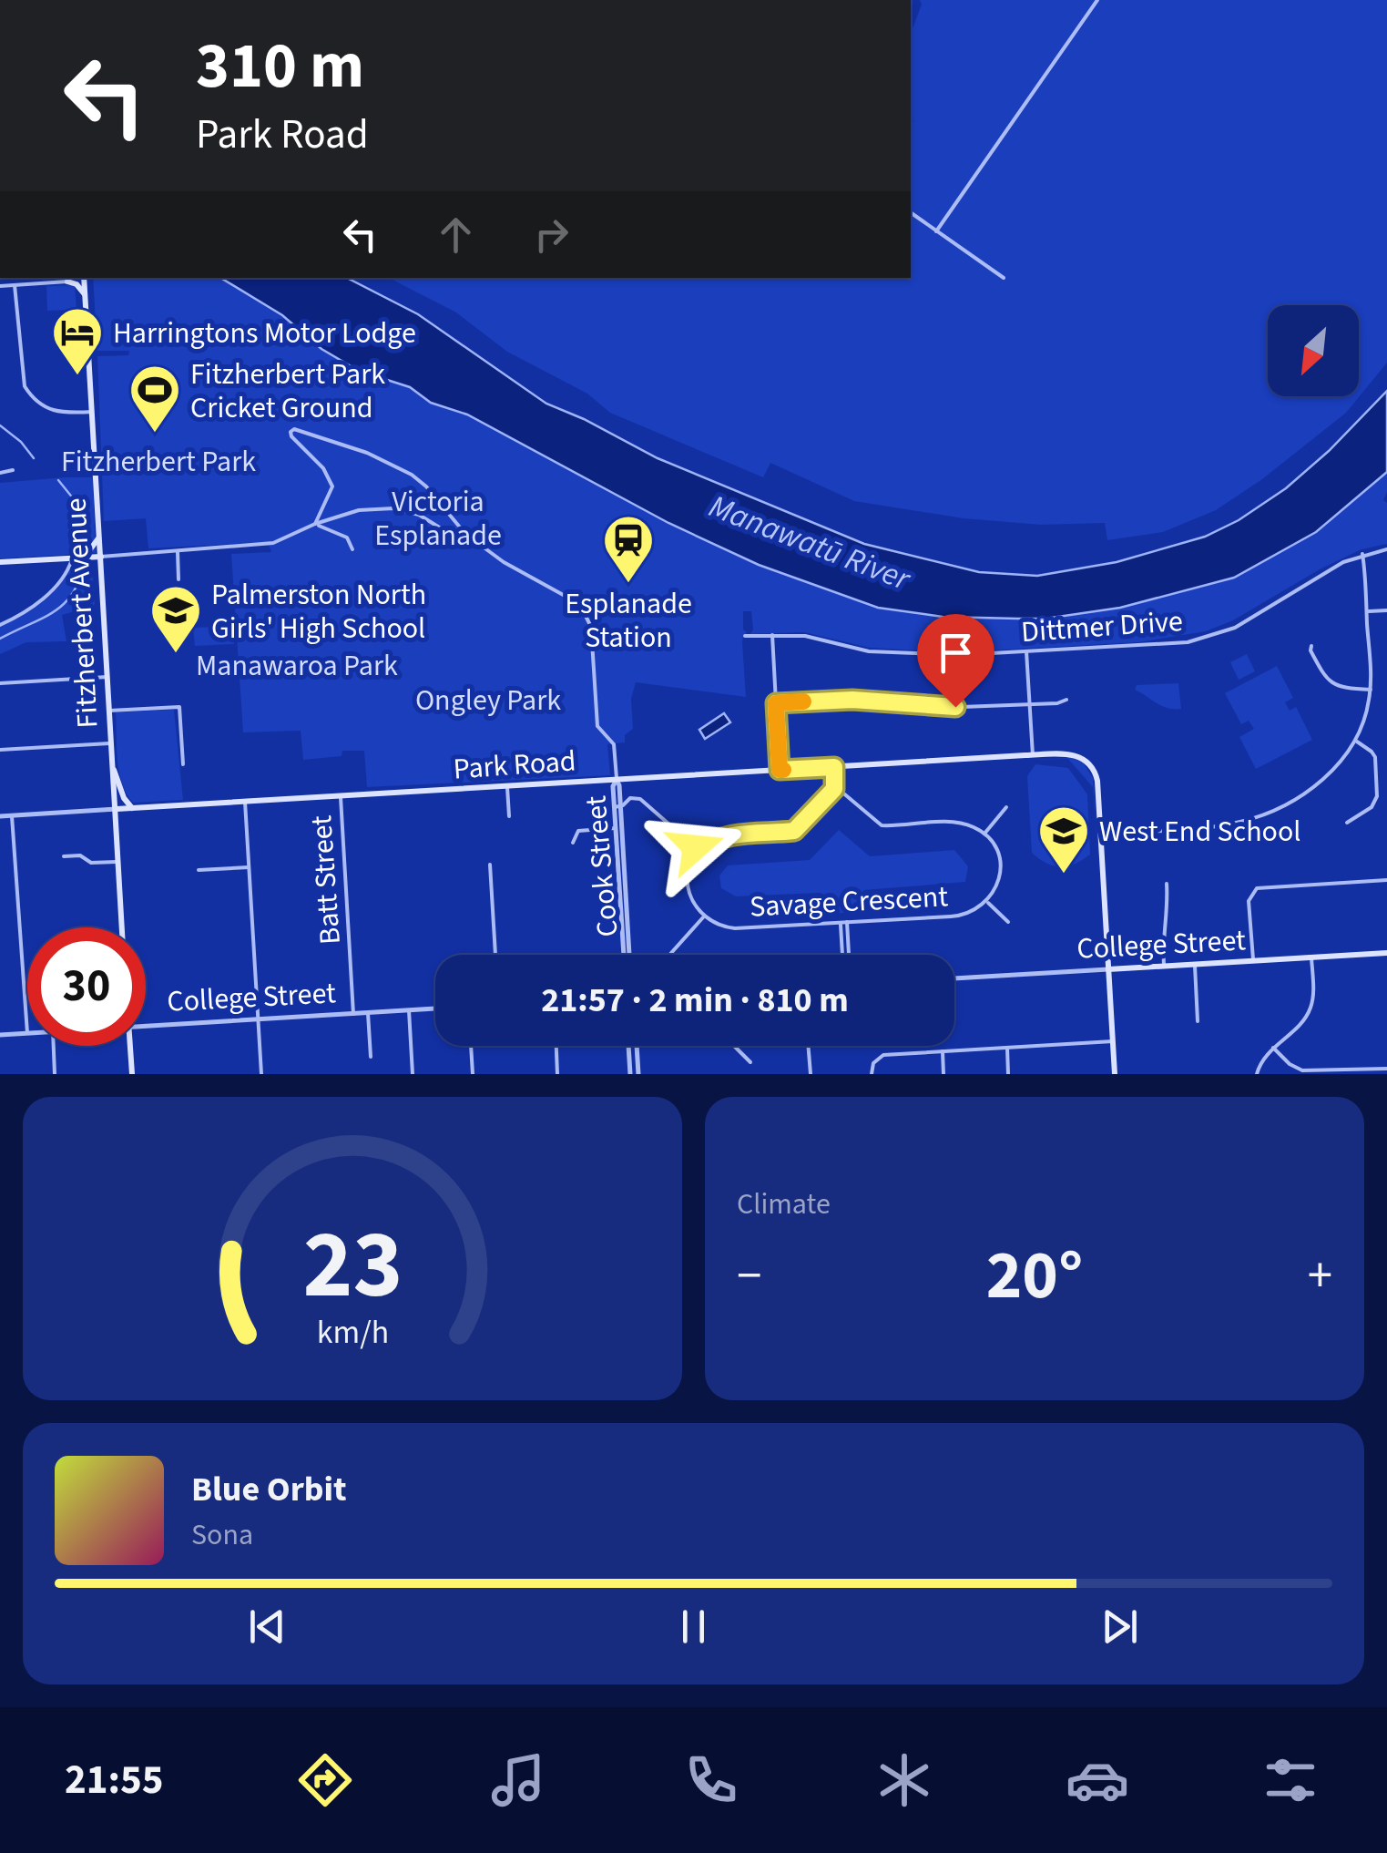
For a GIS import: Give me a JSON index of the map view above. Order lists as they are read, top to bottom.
{
  "streets": {
    "main road": ["Fitzherbert Avenue", "Park Road", "College Street"],
    "street": [
      "Dittmer Drive",
      "Cook Street",
      "Batt Street",
      "Savage Crescent"
    ]
  },
  "crossings": [
    ["Fitzherbert Avenue", "Park Road"],
    ["Park Road", "Cook Street"],
    ["Park Road", "Batt Street"],
    ["Batt Street", "College Street"]
  ],
  "water": ["Manawatū River"],
  "parks": [
    "Fitzherbert Park",
    "Victoria Esplanade",
    "Manawaroa Park",
    "Ongley Park"
  ],
  "places": {
    "hotel": ["Harringtons Motor Lodge"],
    "sports": ["Fitzherbert Park Cricket Ground"],
    "station": ["Esplanade Station"],
    "school or university": ["Palmerston North Girls' High School", "West End School"]
  },
  "north": "bottom left",
  "page": {
    "turn": ["310 m", "Park Road"],
    "limit": "30",
    "trip": "21:57 · 2 min · 810 m",
    "tile": "Climate",
    "heat": ["−", "20°", "+"],
    "song": ["Blue Orbit", "Sona"],
    "tabs": "21:55",
    "gauge": ["23", "km/h"]
  }
}
